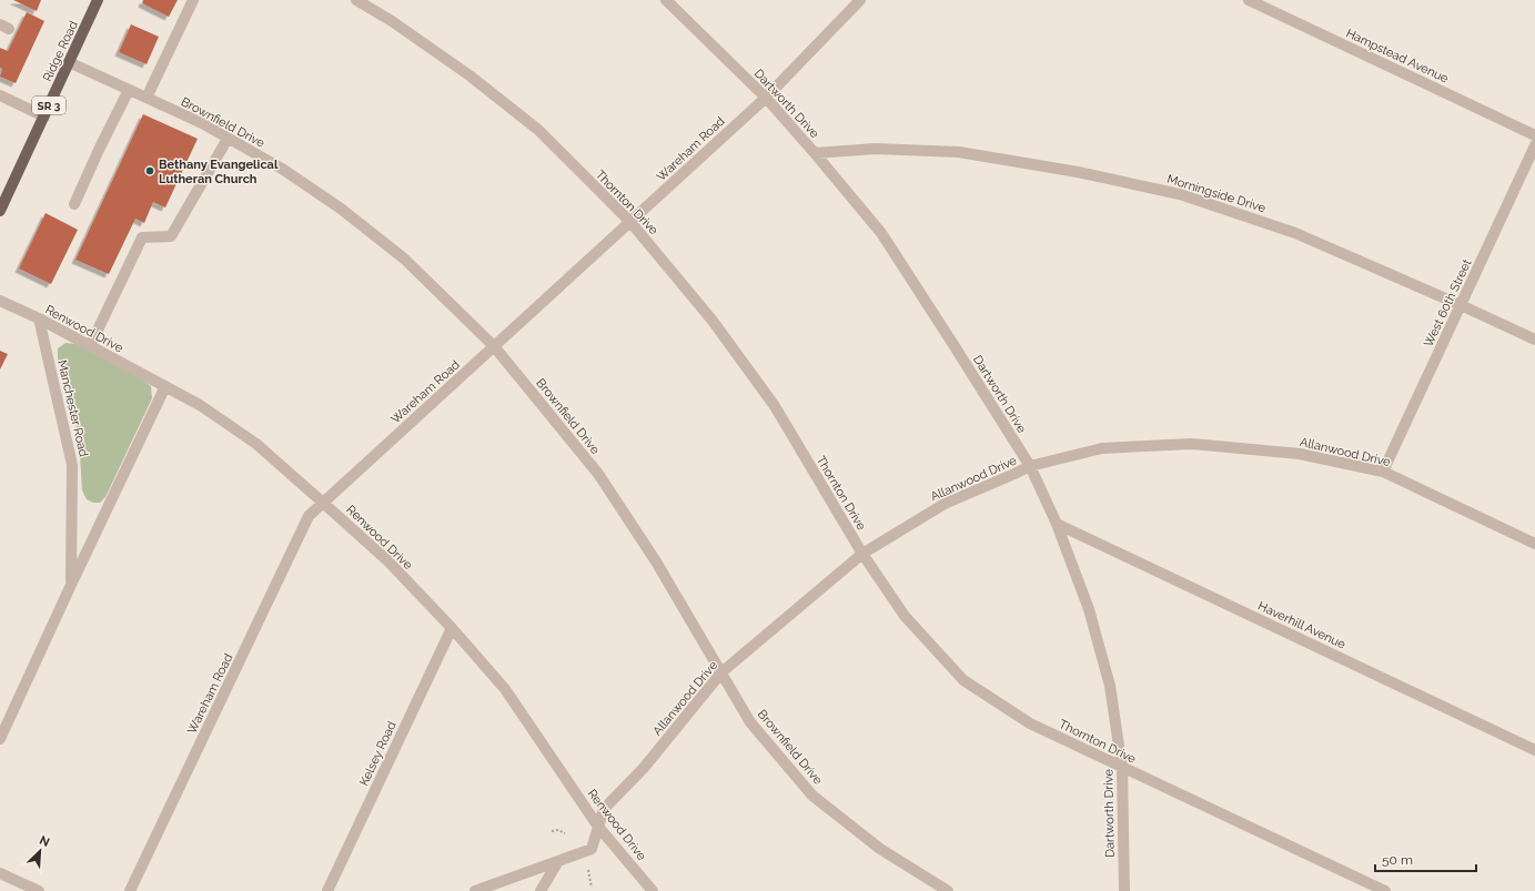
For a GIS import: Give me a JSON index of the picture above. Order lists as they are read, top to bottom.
{
  "streets": {
    "main road": ["Ridge Road", "SR 3"],
    "street": [
      "Hampstead Avenue",
      "Dartworth Drive",
      "Brownfield Drive",
      "Wareham Road",
      "Morningside Drive",
      "Thornton Drive",
      "West 60th Street",
      "Renwood Drive",
      "Manchester Road",
      "Allanwood Drive",
      "Haverhill Avenue",
      "Kelsey Road"
    ]
  },
  "crossings": [
    ["Ridge Road", "Brownfield Drive"],
    ["Dartworth Drive", "Wareham Road"],
    ["Dartworth Drive", "Morningside Drive"],
    ["Dartworth Drive", "Thornton Drive"],
    ["Dartworth Drive", "Allanwood Drive"],
    ["Dartworth Drive", "Haverhill Avenue"],
    ["Brownfield Drive", "Wareham Road"],
    ["Brownfield Drive", "Allanwood Drive"],
    ["Wareham Road", "Thornton Drive"],
    ["Wareham Road", "Renwood Drive"],
    ["Morningside Drive", "West 60th Street"],
    ["Thornton Drive", "Allanwood Drive"],
    ["West 60th Street", "Allanwood Drive"],
    ["Renwood Drive", "Manchester Road"],
    ["Renwood Drive", "Allanwood Drive"],
    ["Renwood Drive", "Kelsey Road"]
  ],
  "places": ["Bethany Evangelical Lutheran Church"],
  "scale_bar": "50 m",
  "north": "top right"
}
